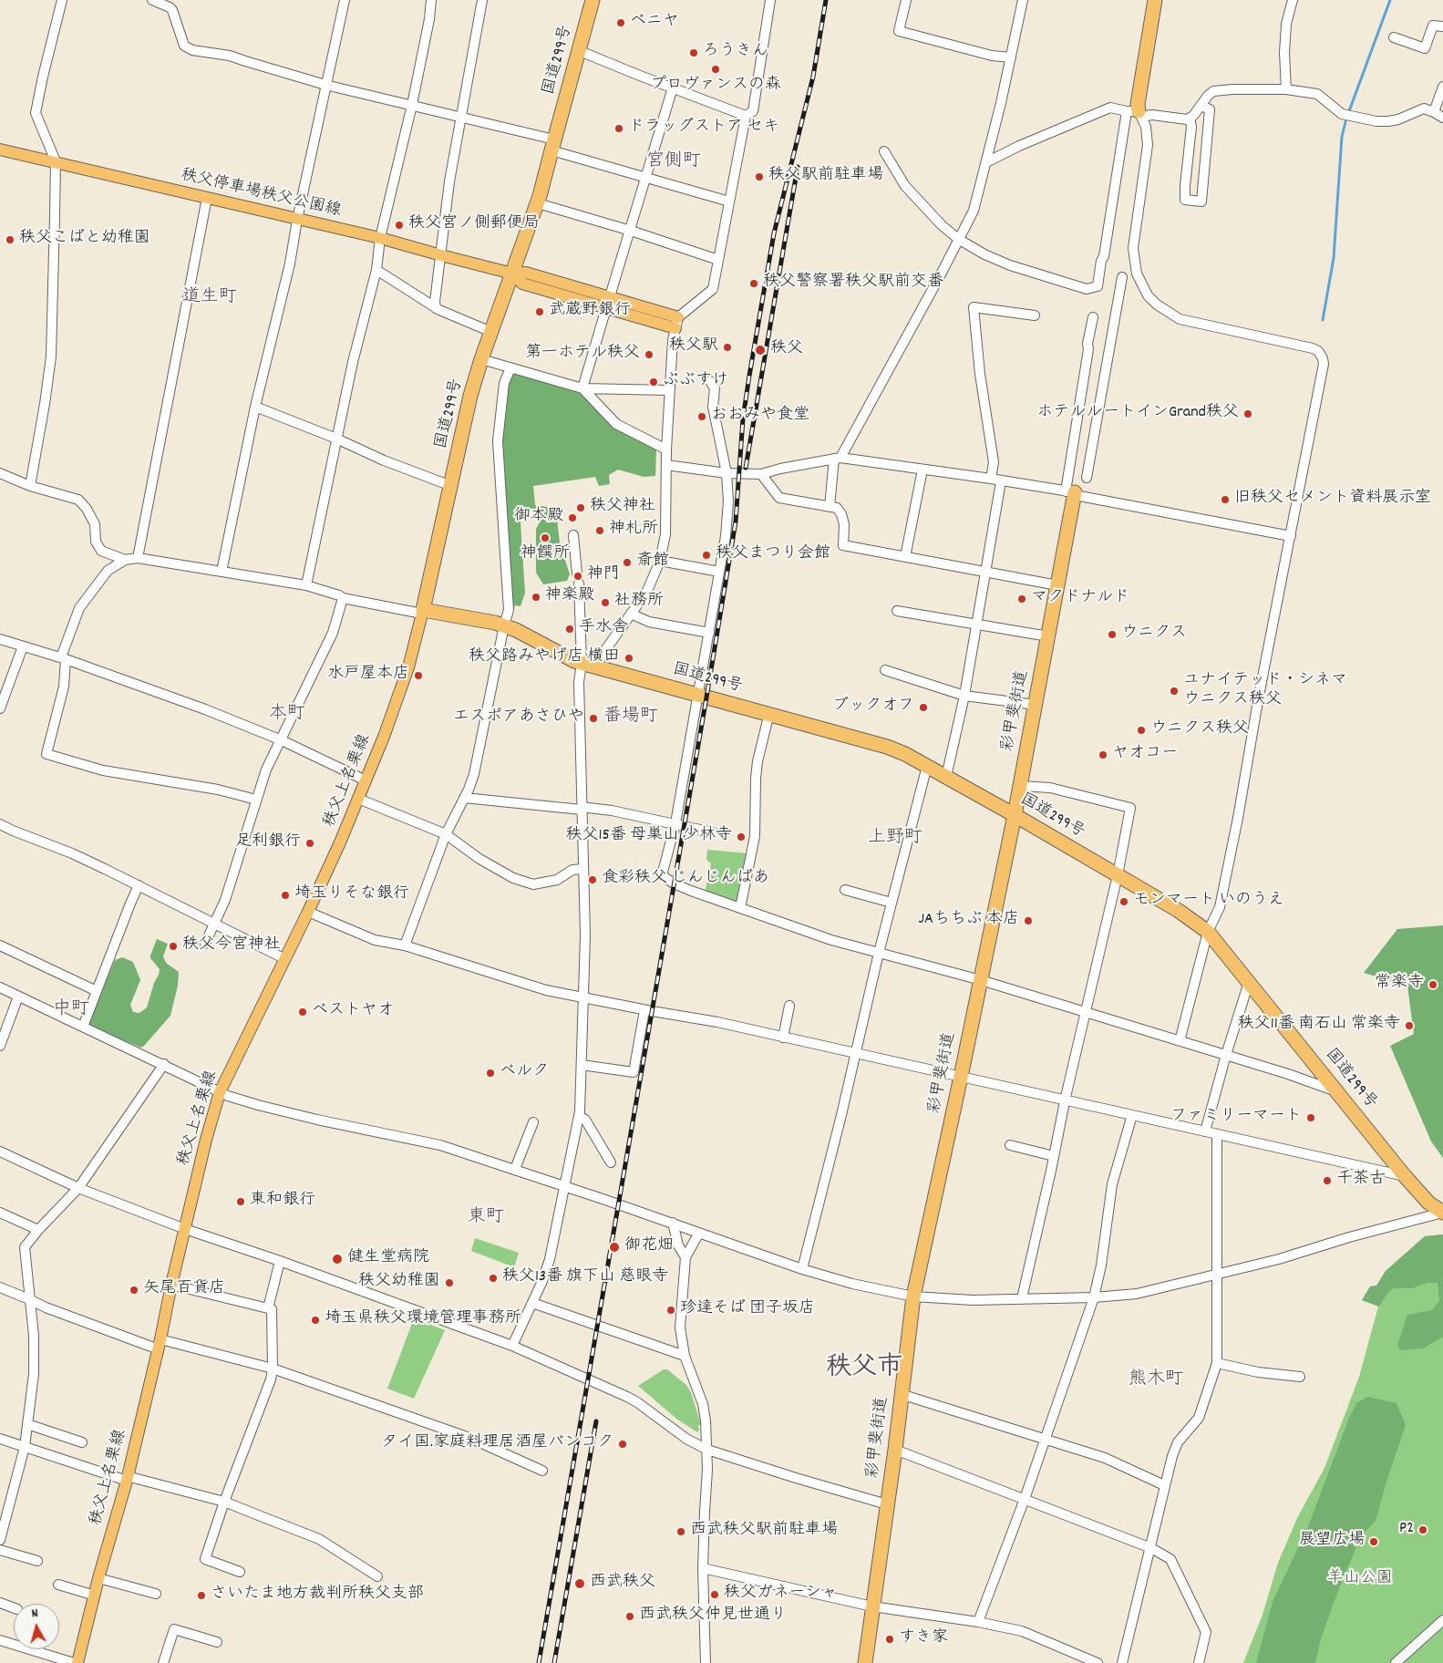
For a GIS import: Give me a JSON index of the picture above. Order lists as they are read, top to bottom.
{
  "streets": {
    "highway": ["国道299号", "彩甲斐街道"],
    "main road": ["秩父停車場秩父公園線", "秩父上名栗線"]
  },
  "crossings": [
    ["国道299号", "秩父停車場秩父公園線"],
    ["国道299号", "彩甲斐街道"],
    ["国道299号", "秩父上名栗線"]
  ],
  "districts": [
    "宮側町",
    "道生町",
    "本町",
    "番場町",
    "上野町",
    "中町",
    "東町",
    "秩父市",
    "熊木町"
  ],
  "parks": ["羊山公園"],
  "places": [
    "ベニヤ",
    "ろうきん",
    "プロヴァンスの森",
    "ドラッグストア セキ",
    "秩父駅前駐車場",
    "秩父宮ノ側郵便局",
    "秩父こばと幼稚園",
    "秩父警察署秩父駅前交番",
    "武蔵野銀行",
    "秩父駅",
    "秩父",
    "第一ホテル秩父",
    "ぶぶすけ",
    "ホテルルートインGrand秩父",
    "おおみや食堂",
    "旧秩父セメント資料展示室",
    "秩父神社",
    "御本殿",
    "神札所",
    "神饌所",
    "秩父まつり会館",
    "斎館",
    "神門",
    "神楽殿",
    "マクドナルド",
    "社務所",
    "手水舎",
    "ウニクス",
    "秩父路みやげ店 横田",
    "水戸屋本店",
    "ユナイテッド・シネマ ウニクス秩父",
    "ブックオフ",
    "エスポアあさひや",
    "ウニクス秩父",
    "ヤオコー",
    "秩父15番 母巣山 少林寺",
    "足利銀行",
    "食彩秩父 じんじんばあ",
    "埼玉りそな銀行",
    "モンマート いのうえ",
    "JAちちぶ 本店",
    "秩父今宮神社",
    "常楽寺",
    "ベストヤオ",
    "秩父11番 南石山 常楽寺",
    "ベルク",
    "ファミリーマート",
    "千茶古",
    "東和銀行",
    "御花畑",
    "健生堂病院",
    "秩父13番 旗下山 慈眼寺",
    "秩父幼稚園",
    "矢尾百貨店",
    "珍達そば 団子坂店",
    "埼玉県秩父環境管理事務所",
    "タイ国.家庭料理居酒屋バンコク",
    "P2",
    "西武秩父駅前駐車場",
    "展望広場",
    "西武秩父",
    "秩父ガネーシャ",
    "さいたま地方裁判所秩父支部",
    "西武秩父仲見世通り",
    "すき家"
  ],
  "north": "top"
}
